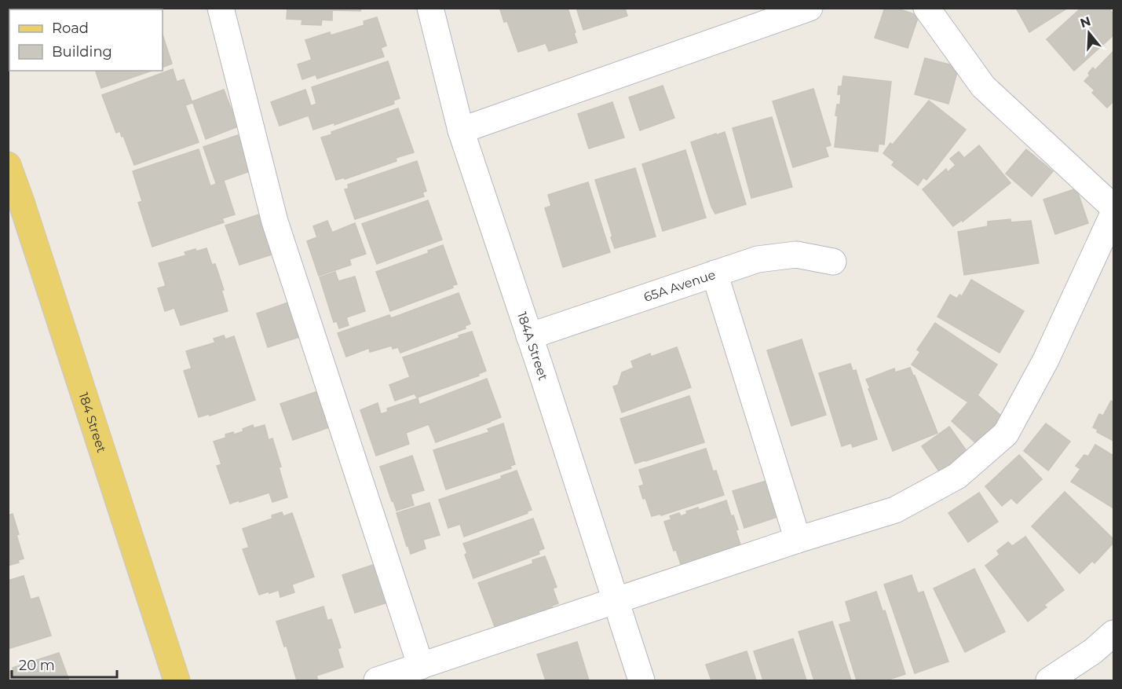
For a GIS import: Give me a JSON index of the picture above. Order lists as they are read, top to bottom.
{
  "streets": {
    "main road": ["184 Street"],
    "street": ["65A Avenue", "184A Street"]
  },
  "crossings": [
    ["65A Avenue", "184A Street"]
  ],
  "legend": ["Road", "Building"],
  "scale_bar": "20 m",
  "north": "top"
}
